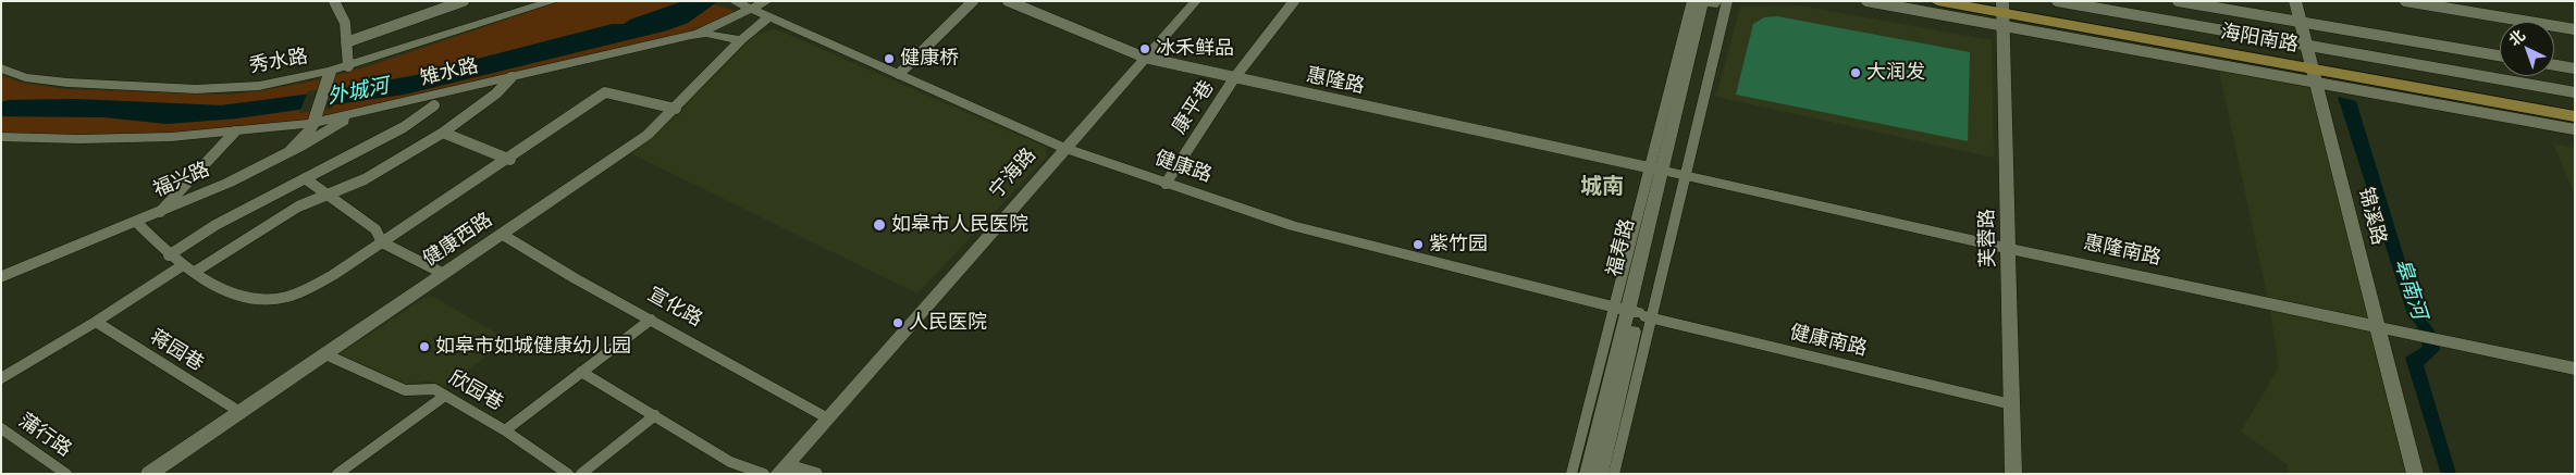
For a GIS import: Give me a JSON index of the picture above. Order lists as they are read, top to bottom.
{
  "streets": {
    "main road": ["海阳南路"],
    "street": [
      "秀水路",
      "雉水路",
      "惠隆路",
      "康平巷",
      "健康路",
      "宁海路",
      "福兴路",
      "锦溪路",
      "芙蓉路",
      "健康西路",
      "福寿路",
      "惠隆南路",
      "宣化路",
      "健康南路",
      "蒋园巷",
      "欣园巷",
      "蒲行路"
    ]
  },
  "crossings": [
    ["海阳南路", "锦溪路"],
    ["海阳南路", "芙蓉路"],
    ["秀水路", "福兴路"],
    ["雉水路", "福兴路"],
    ["雉水路", "健康西路"],
    ["惠隆路", "康平巷"],
    ["惠隆路", "宁海路"],
    ["惠隆路", "福寿路"],
    ["惠隆路", "惠隆南路"],
    ["康平巷", "健康路"],
    ["健康路", "宁海路"],
    ["健康路", "健康西路"],
    ["健康路", "福寿路"],
    ["健康路", "健康南路"],
    ["宁海路", "宣化路"],
    ["锦溪路", "惠隆南路"],
    ["芙蓉路", "惠隆南路"],
    ["芙蓉路", "健康南路"],
    ["健康西路", "宣化路"],
    ["健康西路", "蒋园巷"],
    ["健康西路", "欣园巷"],
    ["福寿路", "惠隆南路"],
    ["福寿路", "健康南路"]
  ],
  "districts": ["城南"],
  "water": ["外城河", "皋南河"],
  "places": [
    "冰禾鲜品",
    "健康桥",
    "大润发",
    "如皋市人民医院",
    "紫竹园",
    "人民医院",
    "如皋市如城健康幼儿园"
  ],
  "north": "top left"
}
